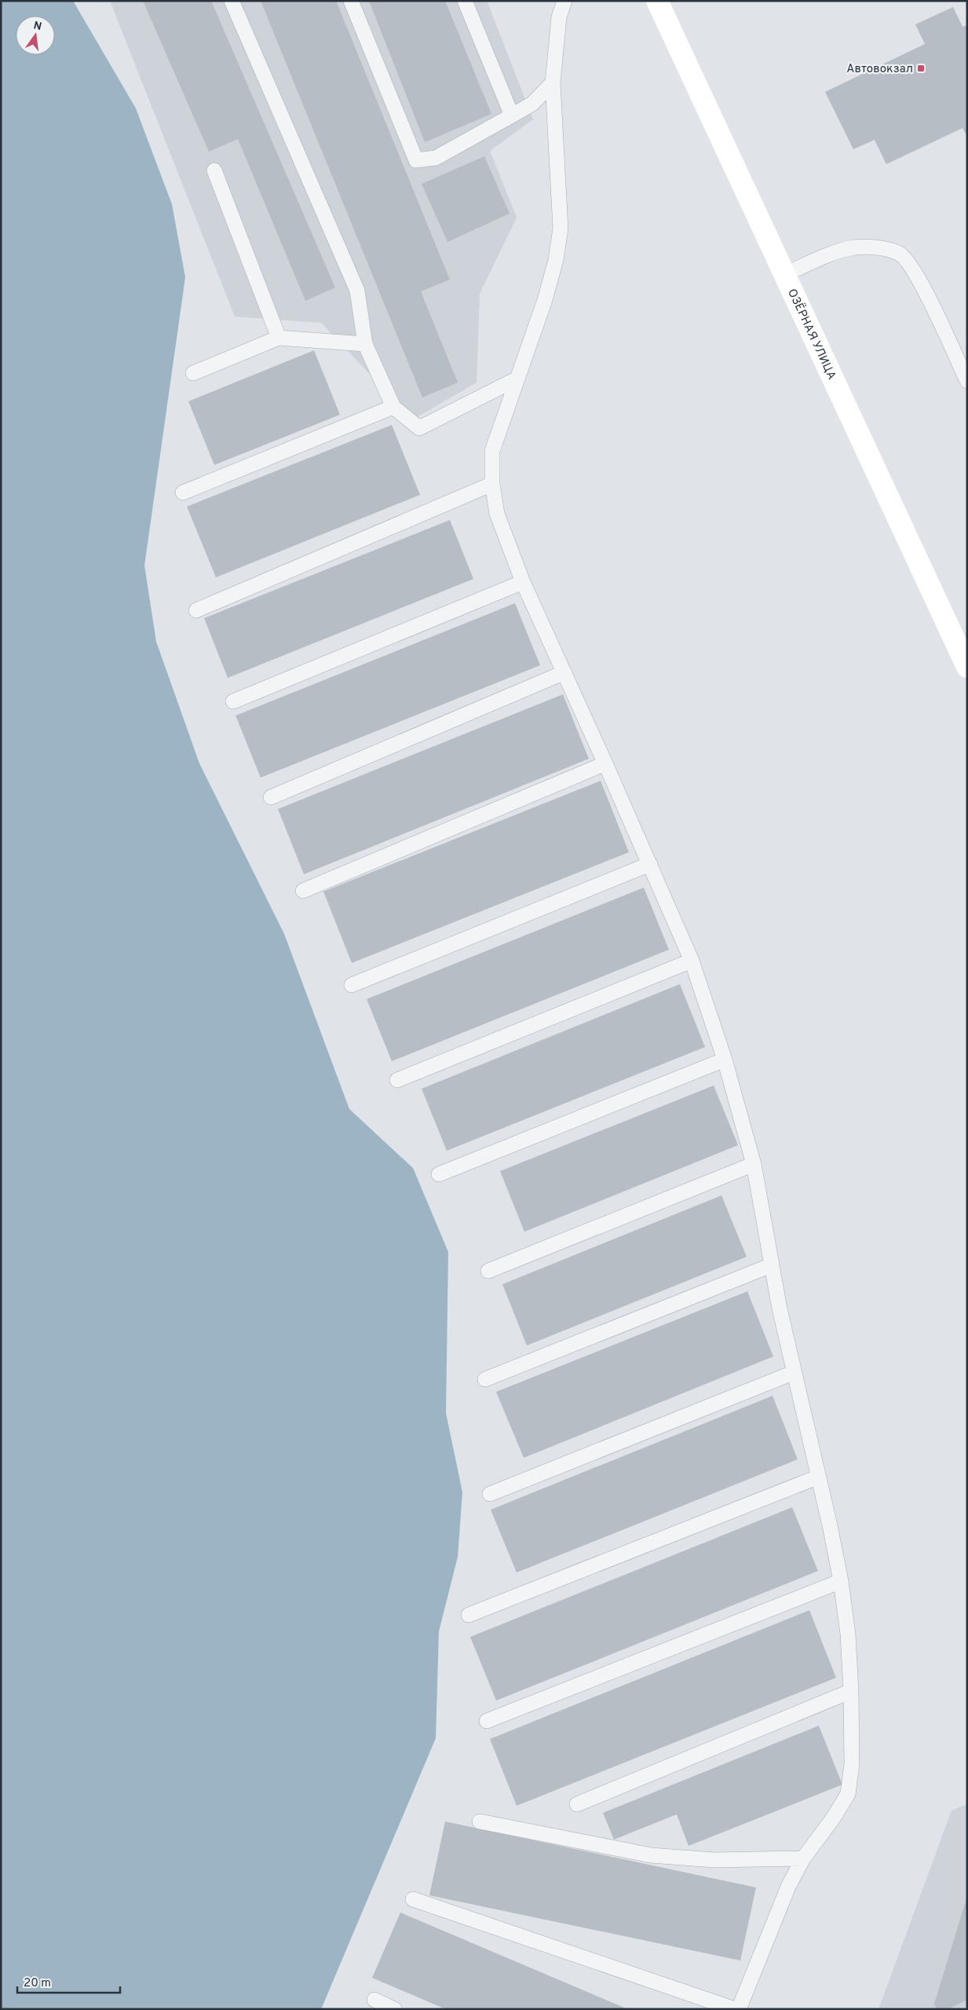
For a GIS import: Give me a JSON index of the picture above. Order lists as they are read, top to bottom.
{
  "streets": {
    "street": ["ОЗЁРНАЯ УЛИЦА"]
  },
  "places": {
    "transit": ["Автовокзал"]
  },
  "scale_bar": "20 m",
  "north": "top"
}
